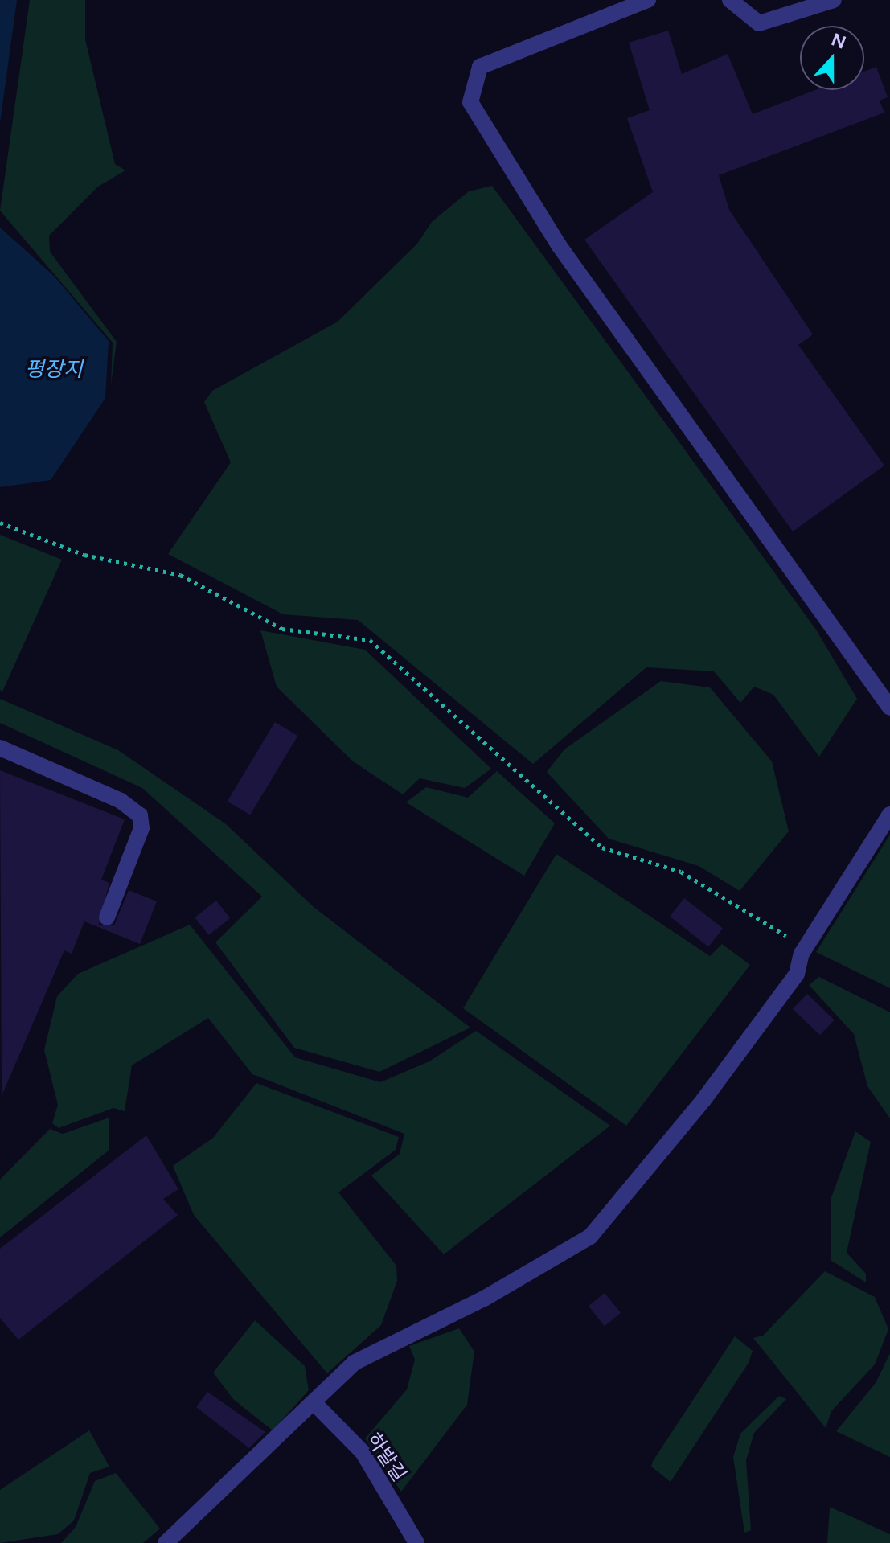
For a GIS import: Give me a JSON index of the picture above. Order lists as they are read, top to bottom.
{
  "streets": {
    "street": ["하발길"]
  },
  "water": ["평장지"],
  "north": "top"
}
